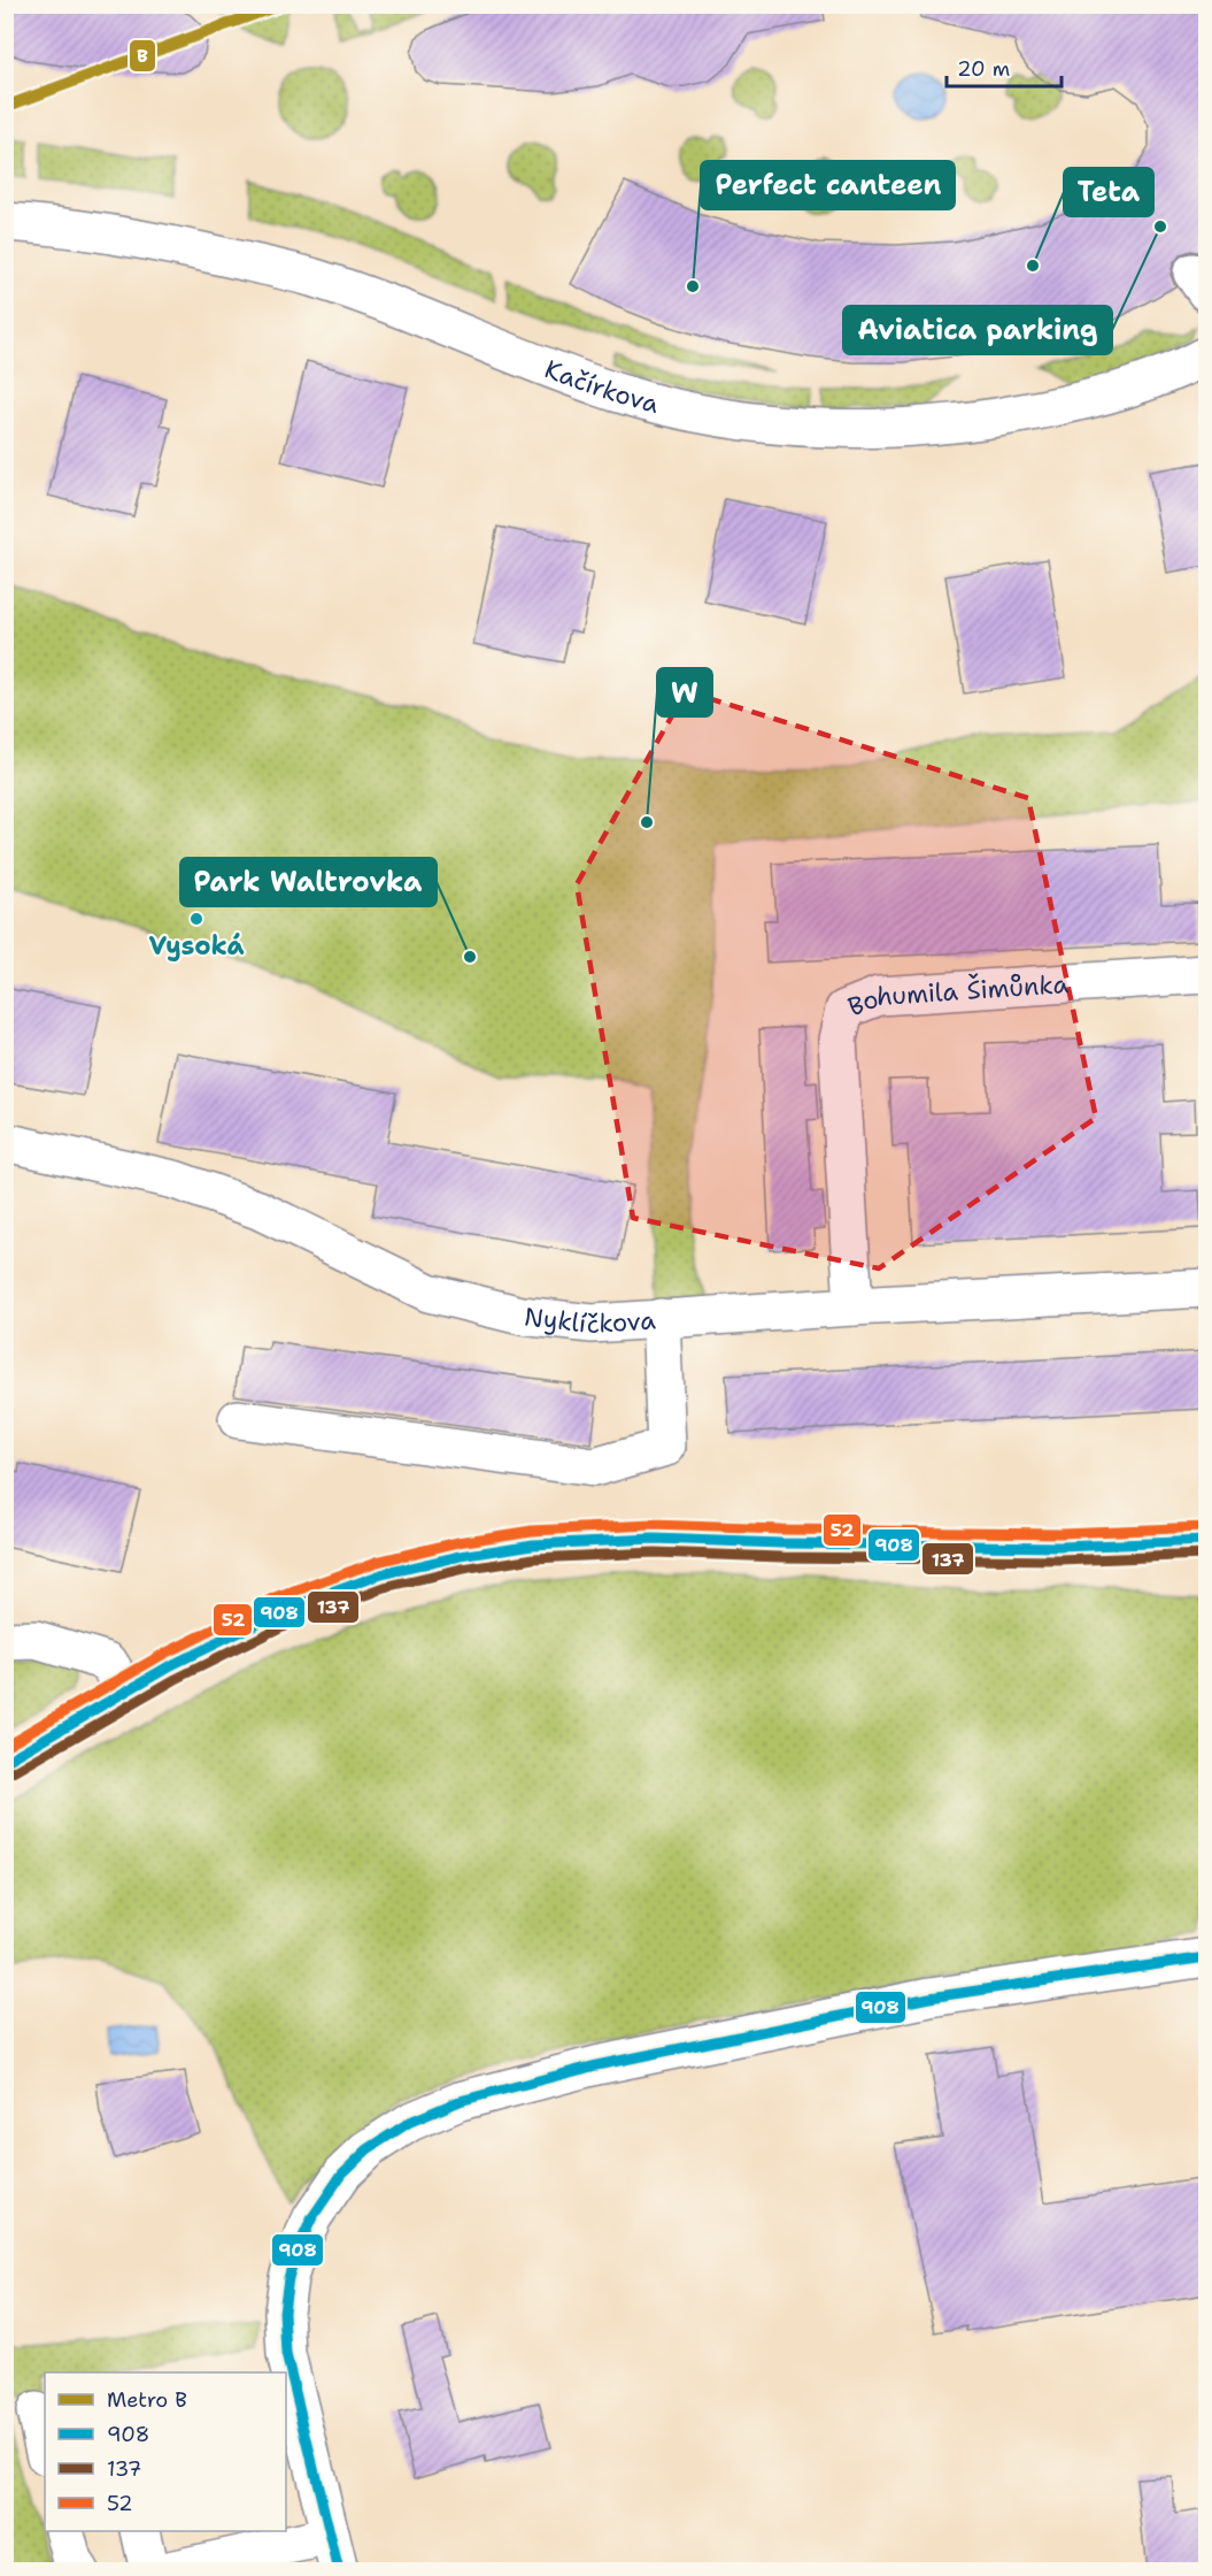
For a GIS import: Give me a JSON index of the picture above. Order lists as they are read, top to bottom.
{
  "streets": {
    "street": ["Kačírkova", "Bohumila Šimůnka", "Nyklíčkova"]
  },
  "crossings": [
    ["Bohumila Šimůnka", "Nyklíčkova"]
  ],
  "places": [
    "Aviatica parking",
    "Teta",
    "Perfect canteen",
    "W",
    "Vysoká",
    "Park Waltrovka"
  ],
  "lines": [
    "metro line B",
    "transit line 52",
    "transit line 908",
    "transit line 137"
  ],
  "legend": [
    "Metro B",
    "908",
    "137",
    "52"
  ],
  "scale_bar": "20 m"
}
